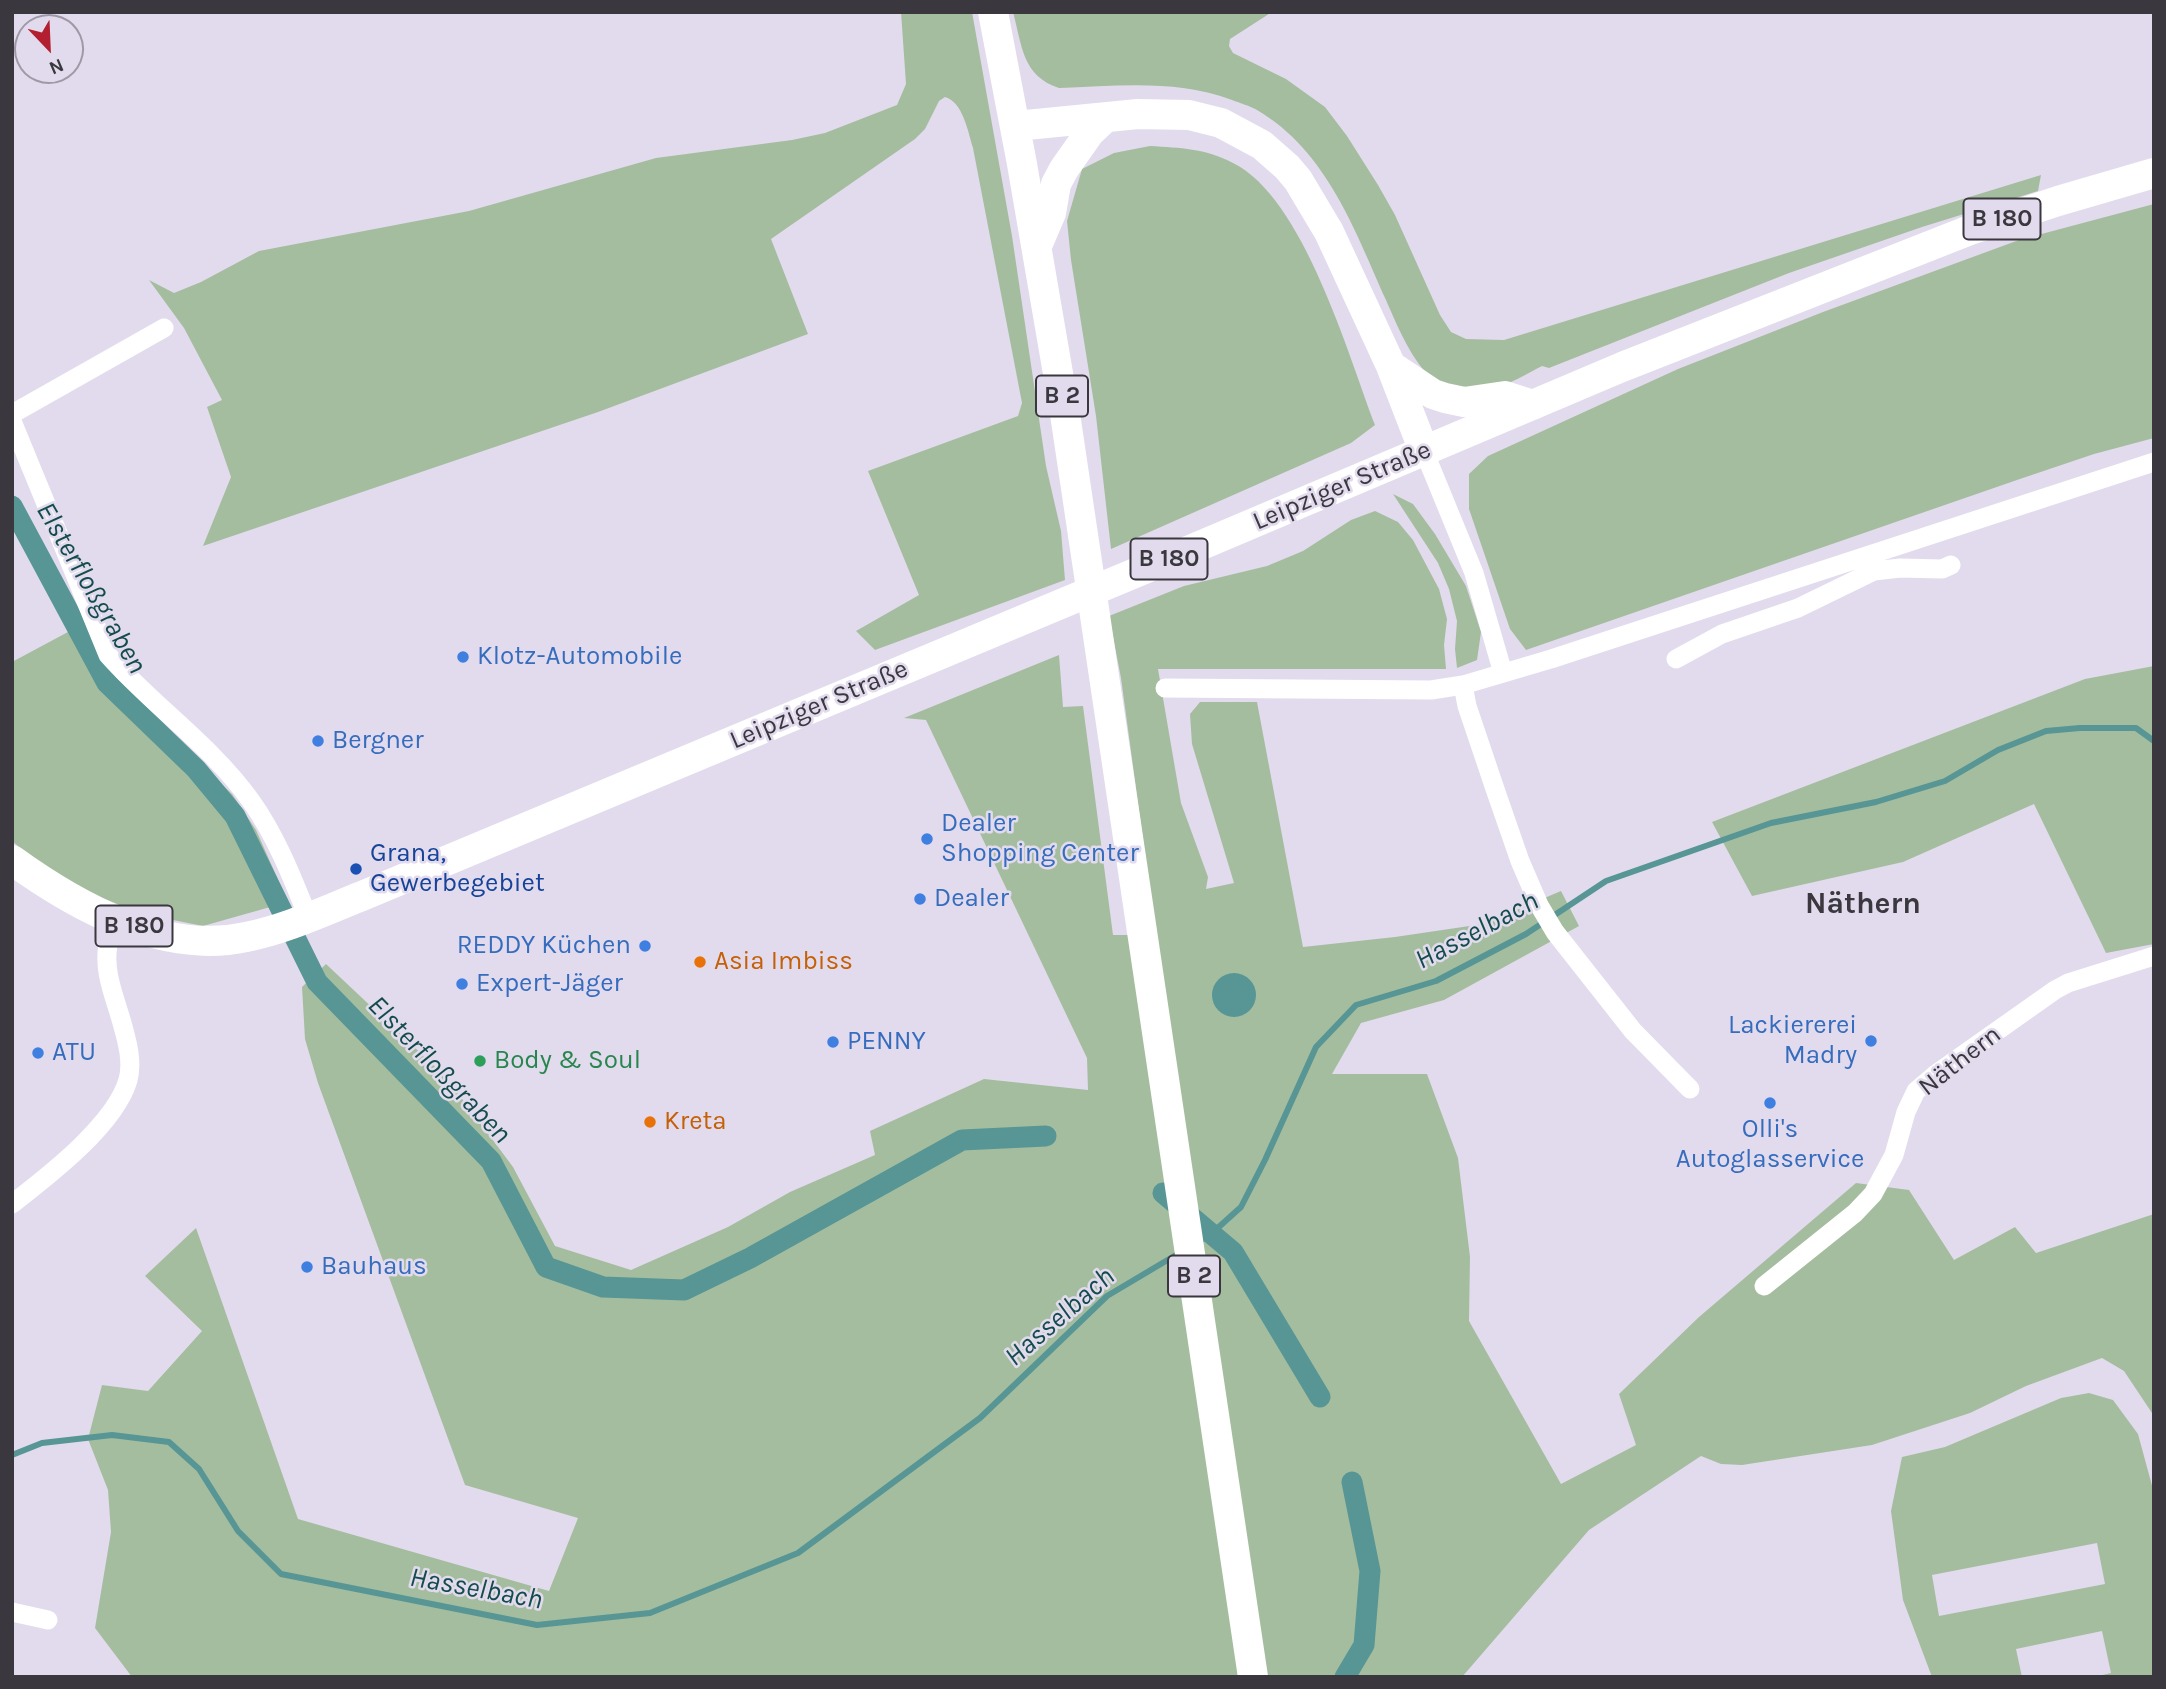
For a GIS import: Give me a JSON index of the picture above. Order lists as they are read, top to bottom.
{
  "streets": {
    "main road": ["B 180", "B 2", "Leipziger Straße"],
    "street": ["Näthern"]
  },
  "districts": ["Näthern"],
  "water": ["Elsterfloßgraben", "Hasselbach"],
  "places": [
    "Klotz-Automobile",
    "Bergner",
    "Dealer Shopping Center",
    "Grana, Gewerbegebiet",
    "Dealer",
    "REDDY Küchen",
    "Asia Imbiss",
    "Expert-Jäger",
    "Lackiererei Madry",
    "PENNY",
    "ATU",
    "Body & Soul",
    "Olli's Autoglasservice",
    "Kreta",
    "Bauhaus"
  ],
  "north": "bottom right"
}
